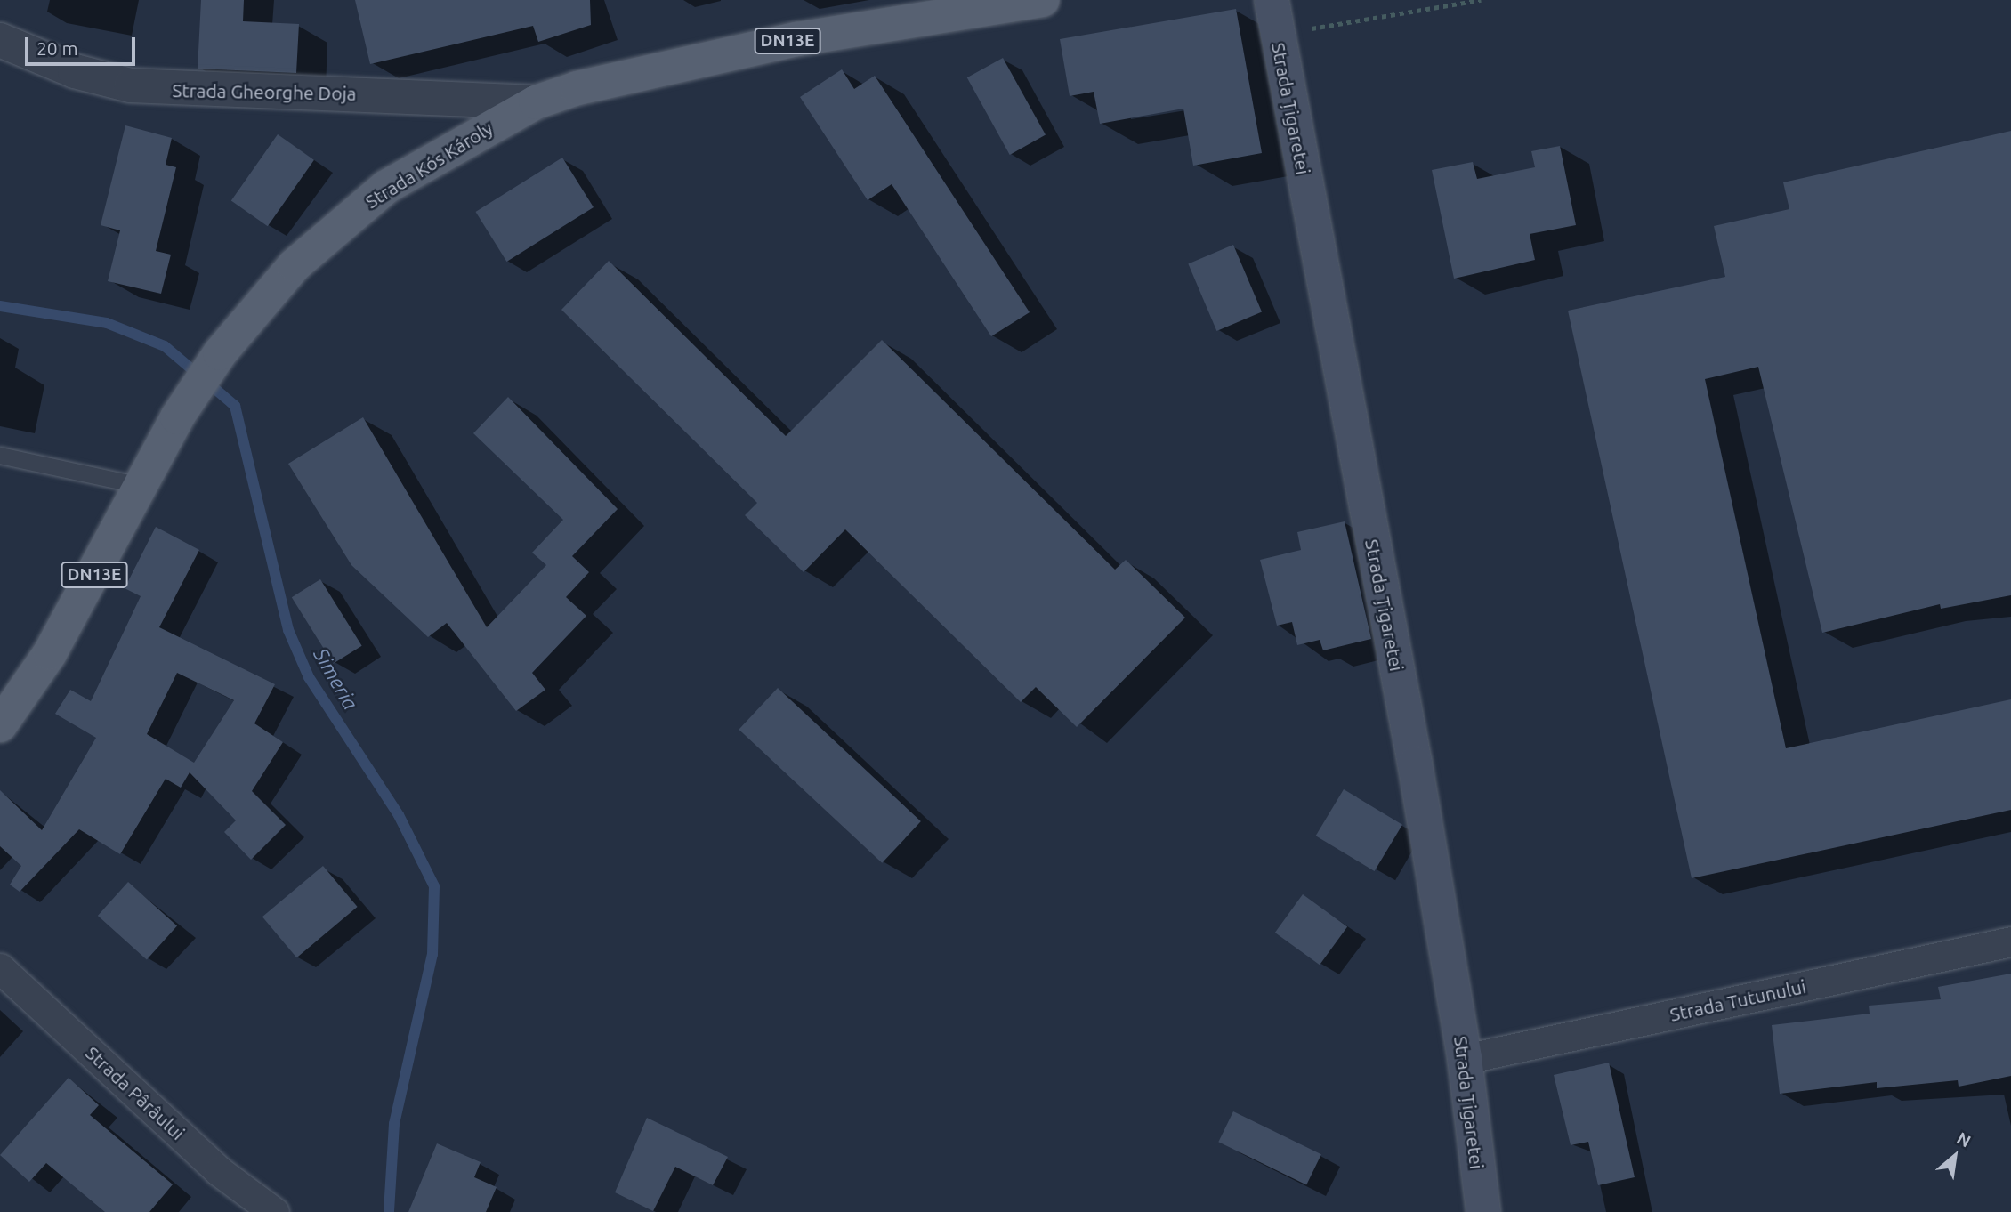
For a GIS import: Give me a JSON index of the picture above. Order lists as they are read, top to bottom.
{
  "streets": {
    "main road": ["DN13E", "Strada Țigaretei", "Strada Kós Károly"],
    "street": ["Strada Gheorghe Doja", "Strada Tutunului", "Strada Pârâului"]
  },
  "crossings": [
    ["Strada Gheorghe Doja", "Strada Kós Károly"],
    ["Strada Țigaretei", "Strada Tutunului"]
  ],
  "water": ["Simeria"],
  "scale_bar": "20 m",
  "north": "top right"
}
